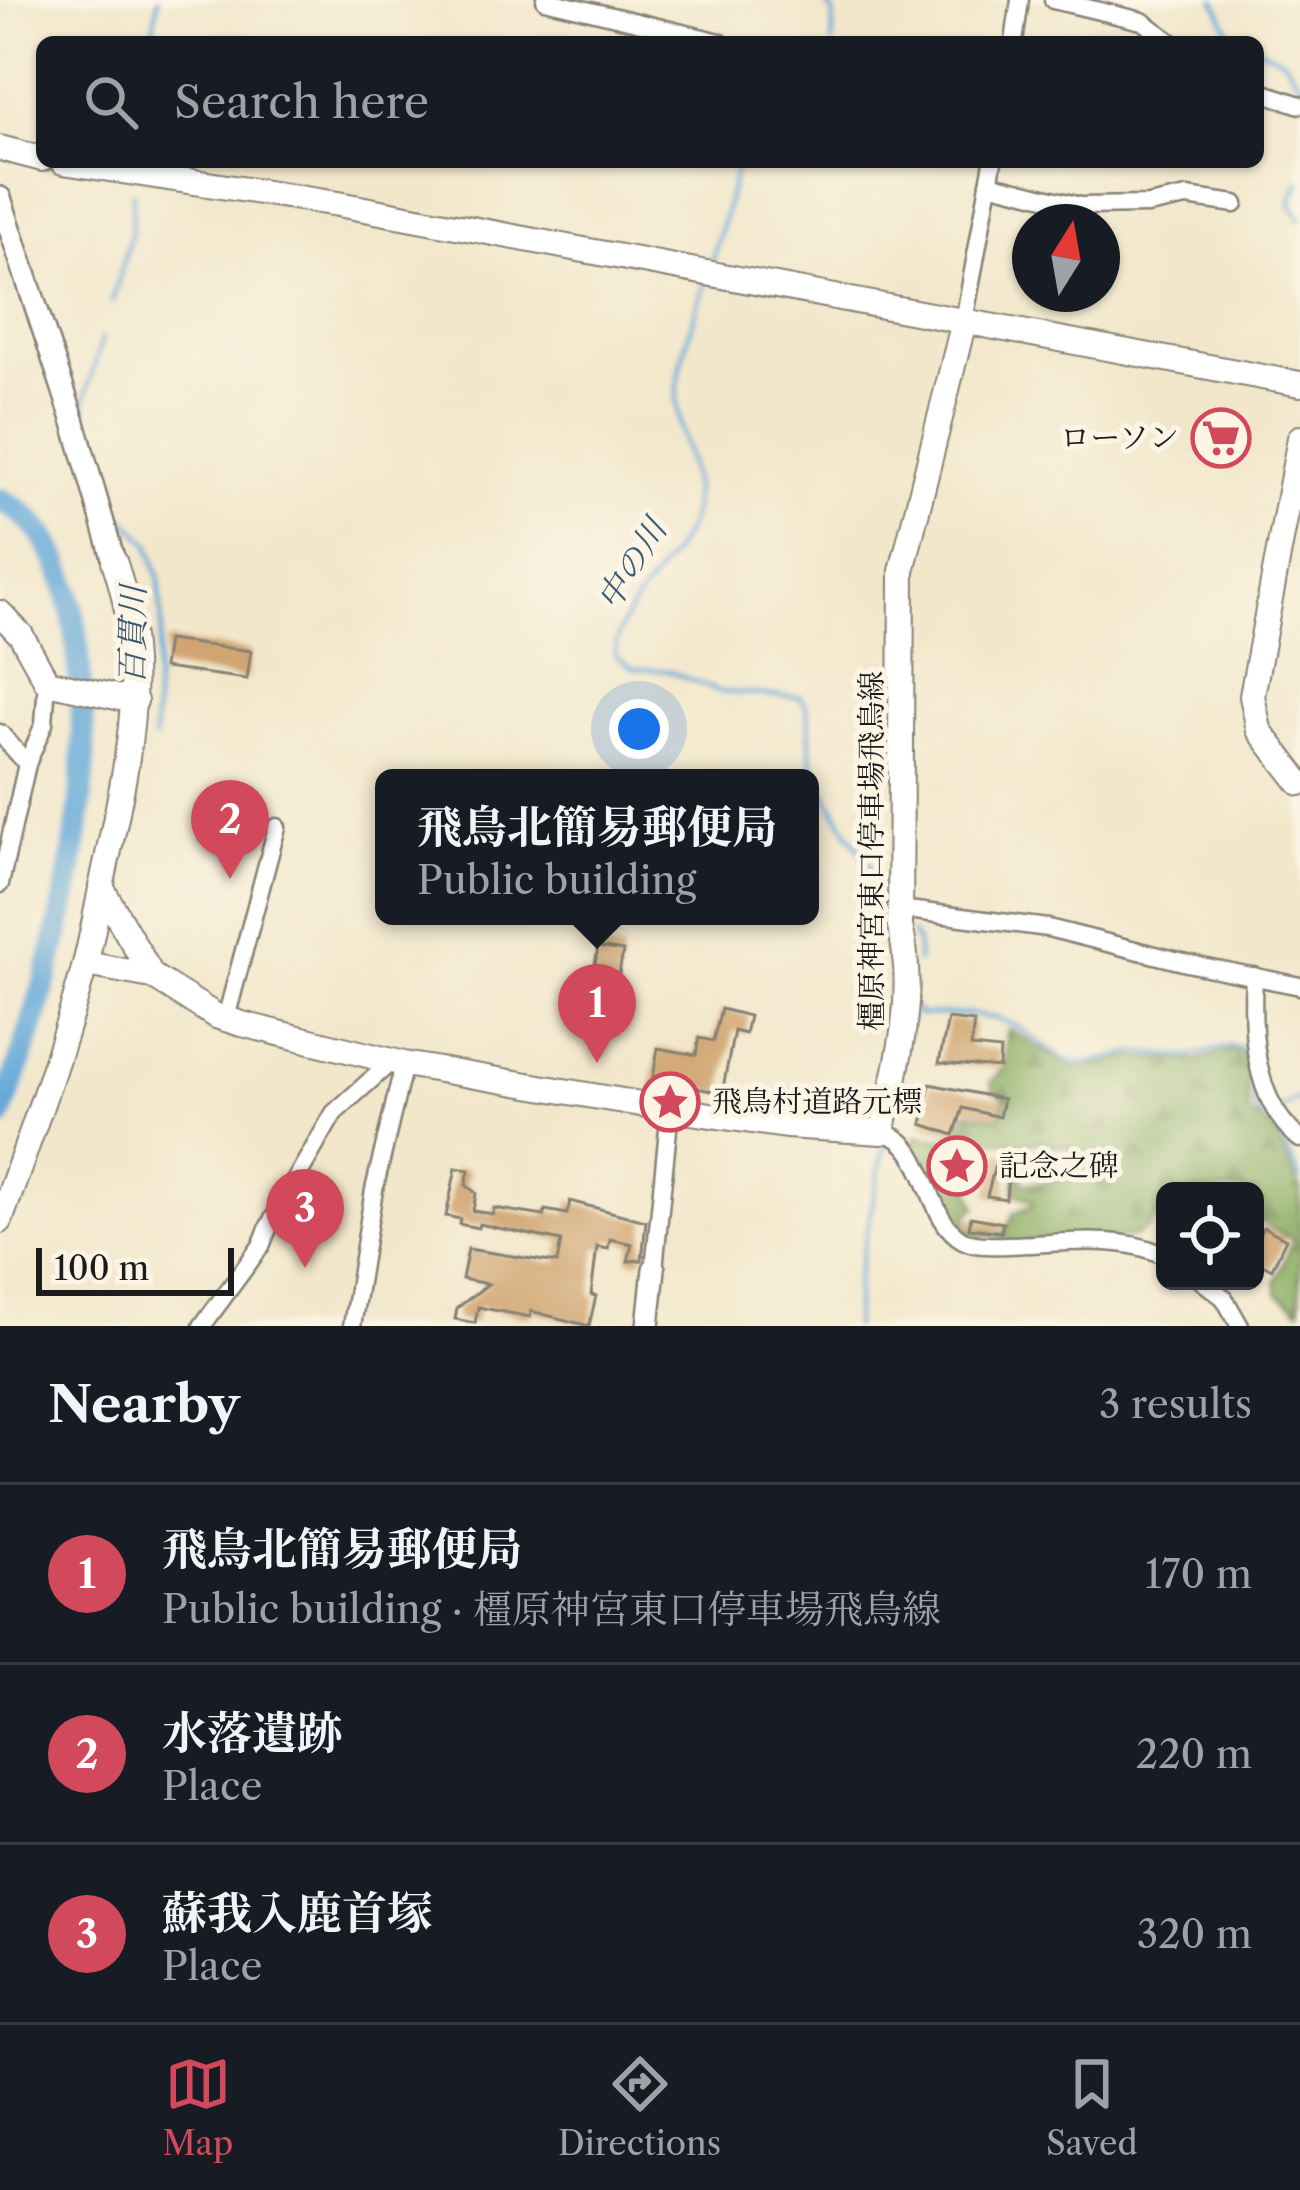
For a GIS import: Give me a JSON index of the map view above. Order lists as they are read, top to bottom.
{
  "streets": {
    "main road": ["橿原神宮東口停車場飛鳥線"]
  },
  "water": ["中の川", "百貫川"],
  "places": {
    "supermarket": ["ローソン"],
    "place": ["飛鳥村道路元標", "記念之碑"]
  },
  "scale_bar": "100 m",
  "north": "top",
  "page": {
    "search": "Search here",
    "popup": ["飛鳥北簡易郵便局", "Public building"],
    "pins": ["2", "1", "3"],
    "scale": "100 m",
    "heading": ["Nearby", "3 results"],
    "list": [
      {
        "mark": "1",
        "name": "飛鳥北簡易郵便局",
        "note": "Public building · 橿原神宮東口停車場飛鳥線",
        "value": "170 m"
      },
      {
        "mark": "2",
        "name": "水落遺跡",
        "note": "Place",
        "value": "220 m"
      },
      {
        "mark": "3",
        "name": "蘇我入鹿首塚",
        "note": "Place",
        "value": "320 m"
      }
    ],
    "nav": ["Map", "Directions", "Saved"]
  }
}
